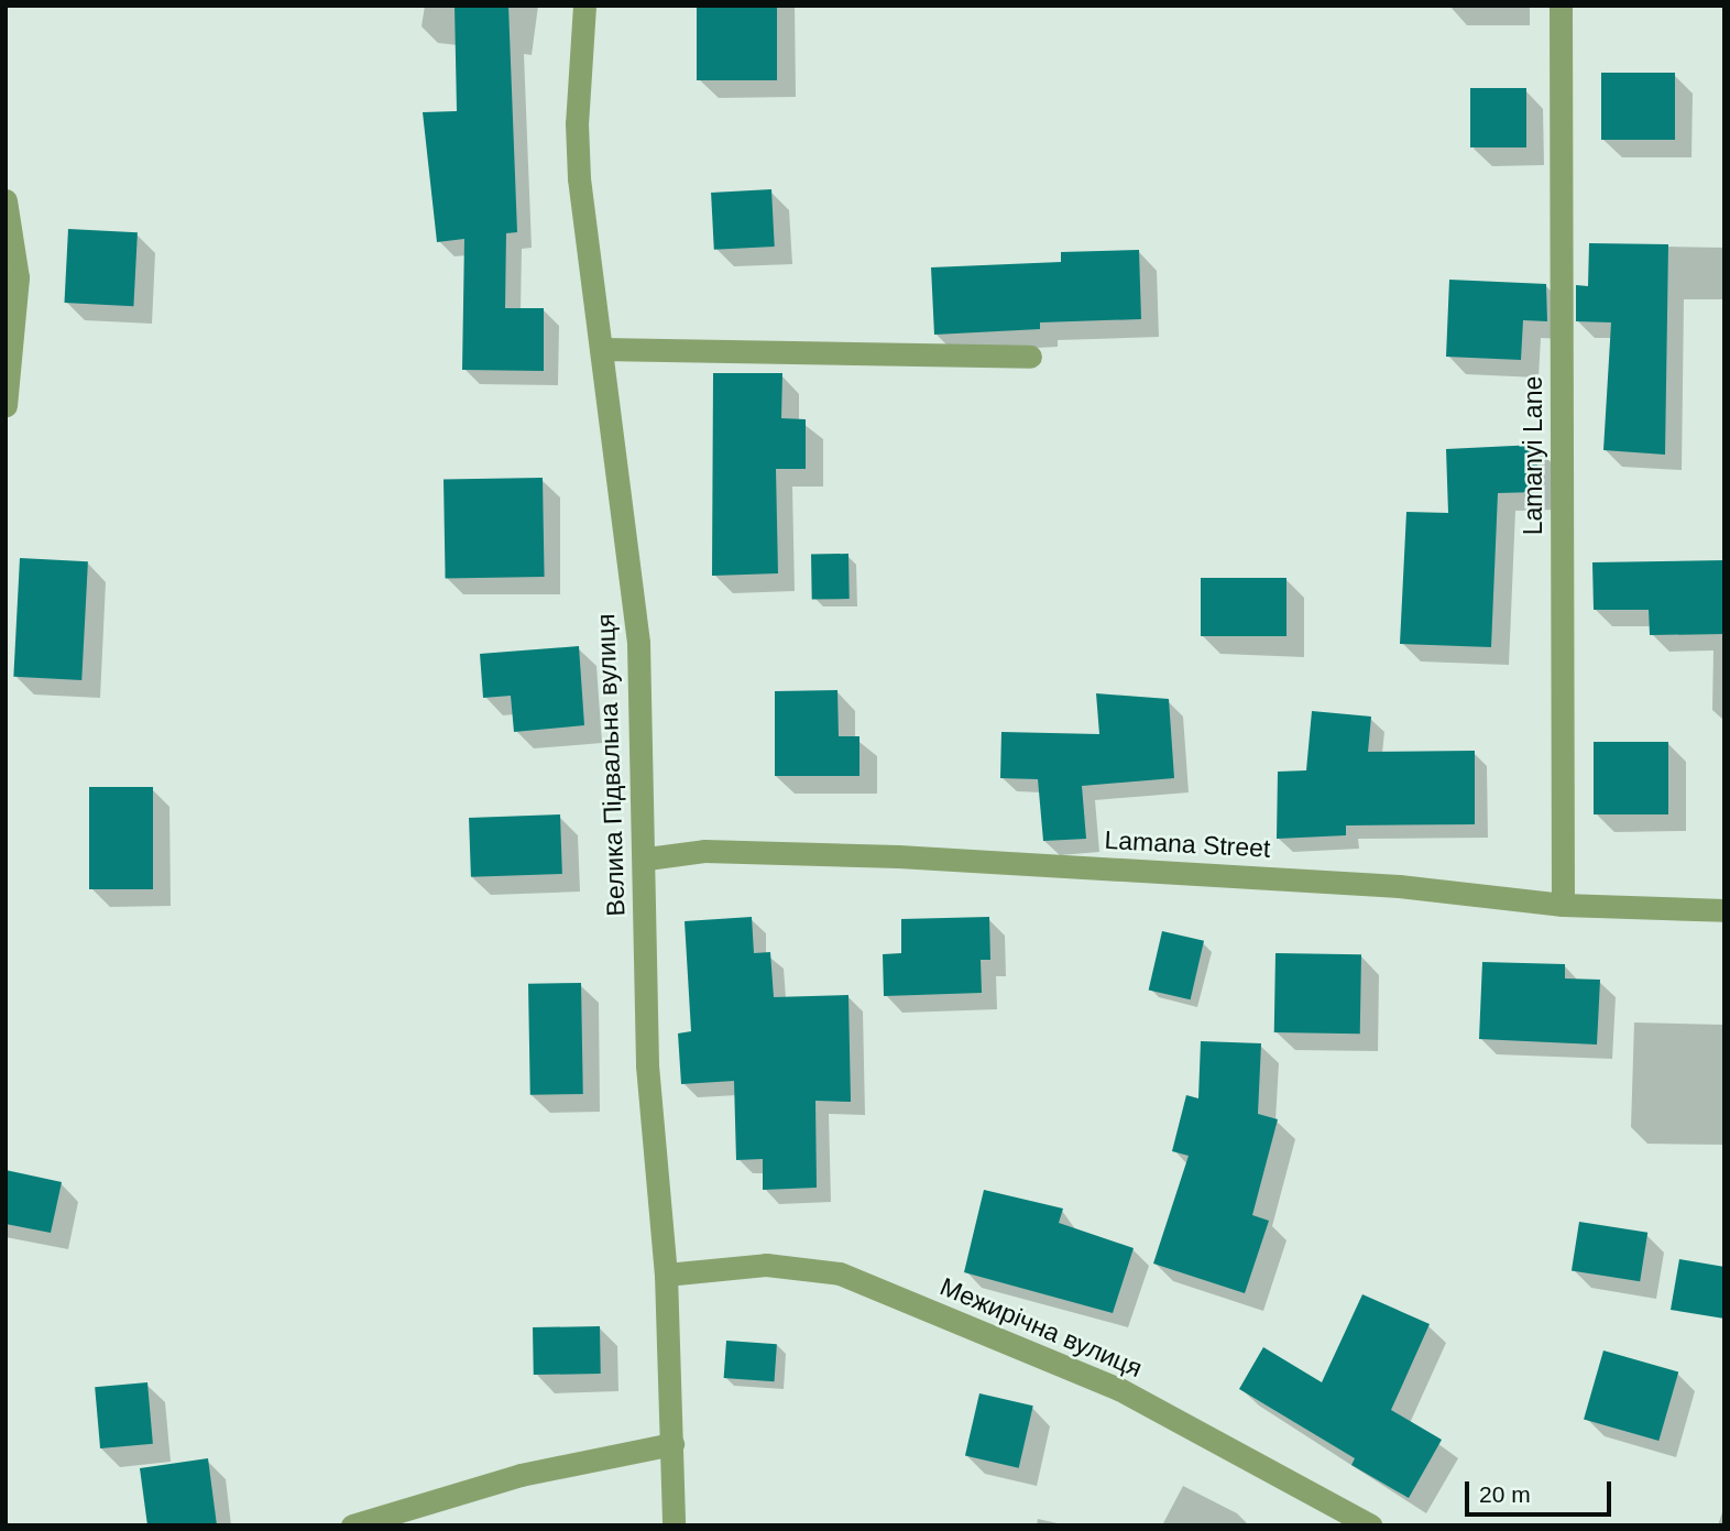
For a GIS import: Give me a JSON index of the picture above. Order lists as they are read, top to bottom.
{
  "streets": {
    "street": [
      "Lamanyi Lane",
      "Велика Підвальна вулиця",
      "Lamana Street",
      "Межирічна вулиця"
    ]
  },
  "crossings": [
    ["Lamanyi Lane", "Lamana Street"],
    ["Велика Підвальна вулиця", "Lamana Street"],
    ["Велика Підвальна вулиця", "Межирічна вулиця"]
  ],
  "scale_bar": "20 m"
}
